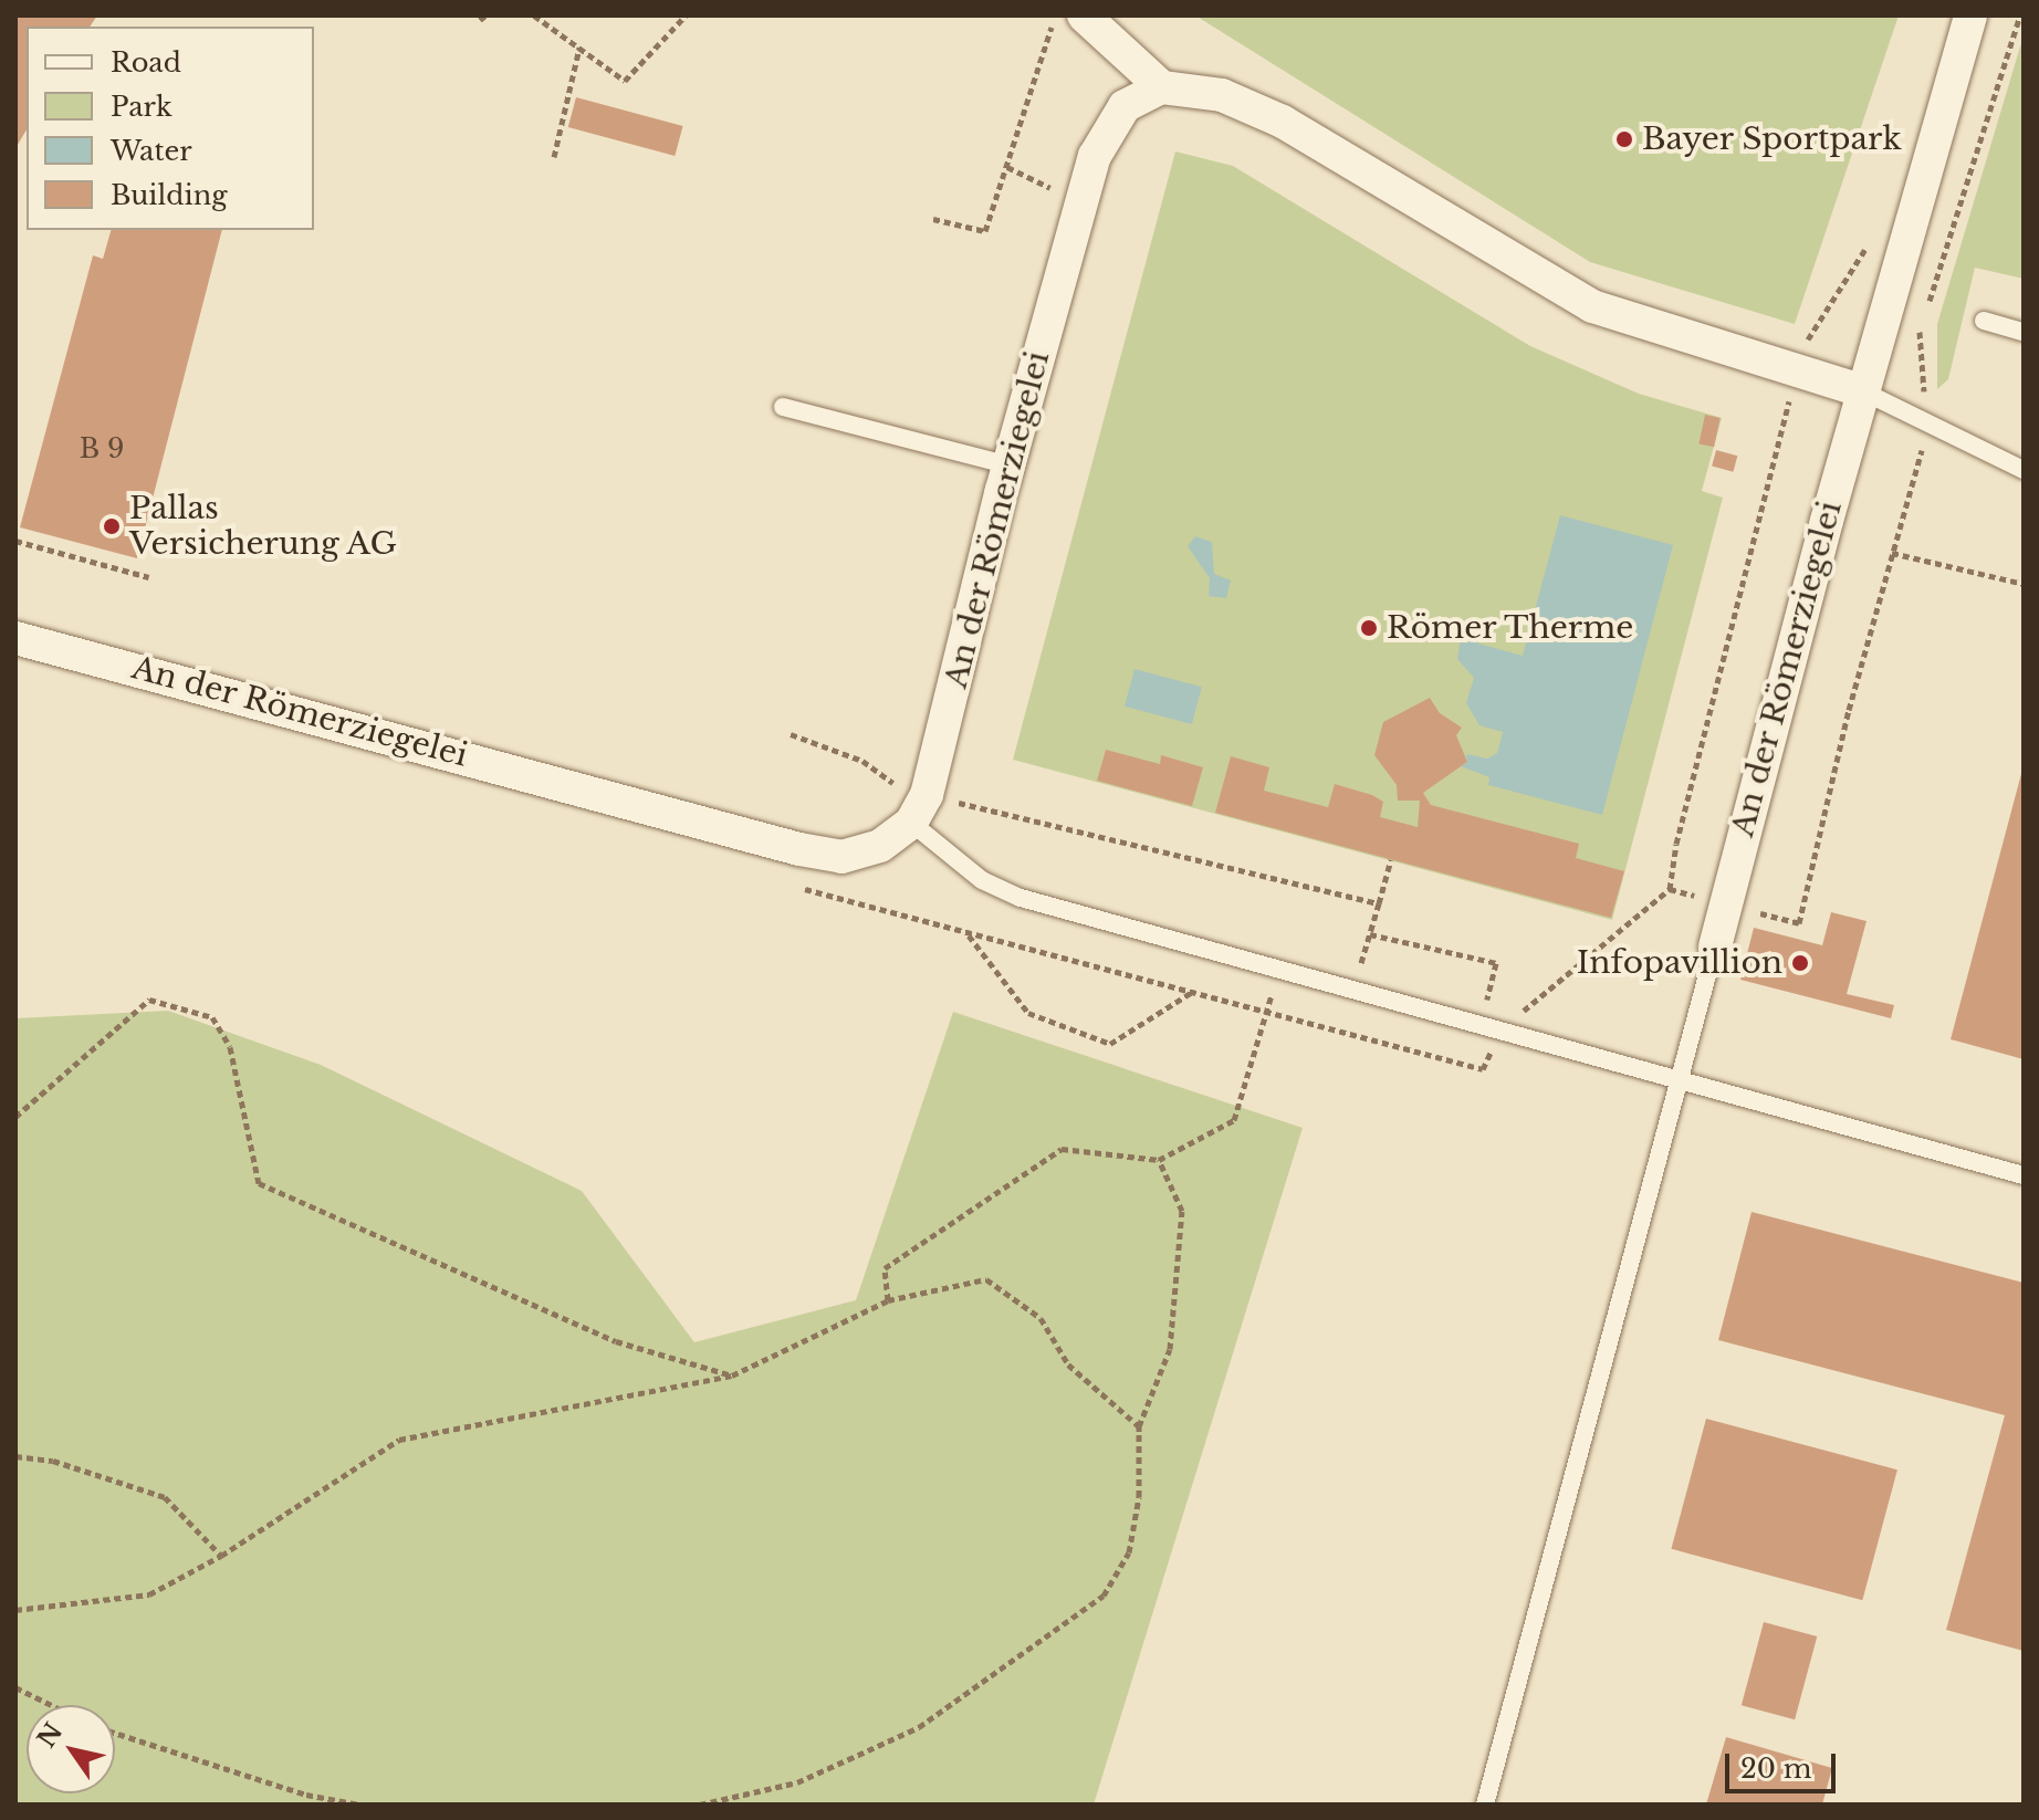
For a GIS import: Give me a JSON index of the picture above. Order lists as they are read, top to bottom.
{
  "streets": {
    "street": ["An der Römerziegelei"]
  },
  "places": [
    "Bayer Sportpark",
    "Pallas Versicherung AG",
    "Römer Therme",
    "Infopavillion"
  ],
  "house_numbers": ["B 9"],
  "legend": [
    "Road",
    "Park",
    "Water",
    "Building"
  ],
  "scale_bar": "20 m",
  "north": "top left"
}
